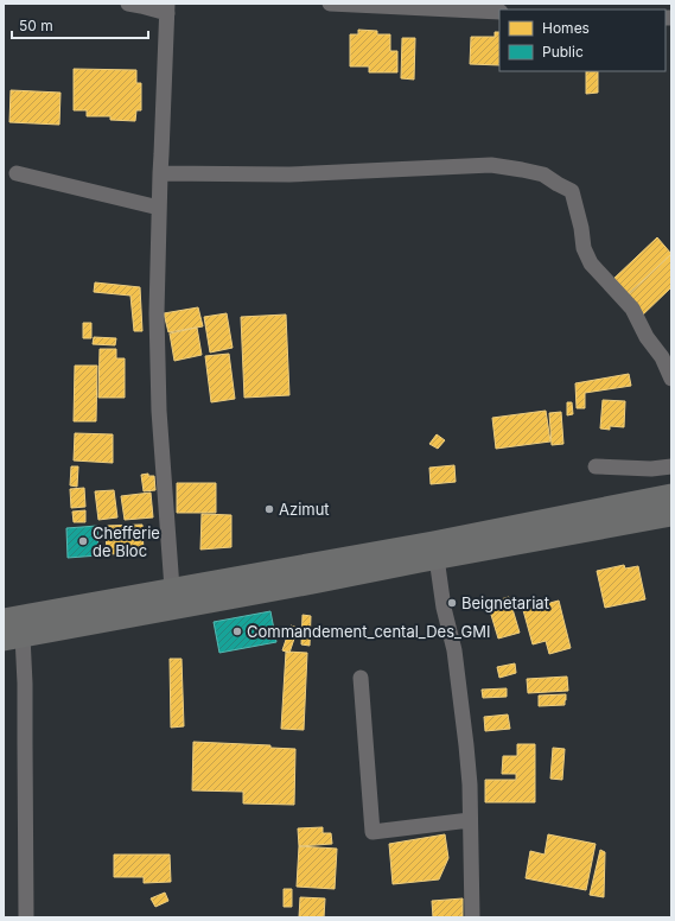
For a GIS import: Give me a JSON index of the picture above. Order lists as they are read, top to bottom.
{
  "places": [
    "Azimut",
    "Chefferie de Bloc",
    "Beignetariat",
    "Commandement_cental_Des_GMI"
  ],
  "legend": ["Homes", "Public"],
  "scale_bar": "50 m"
}
